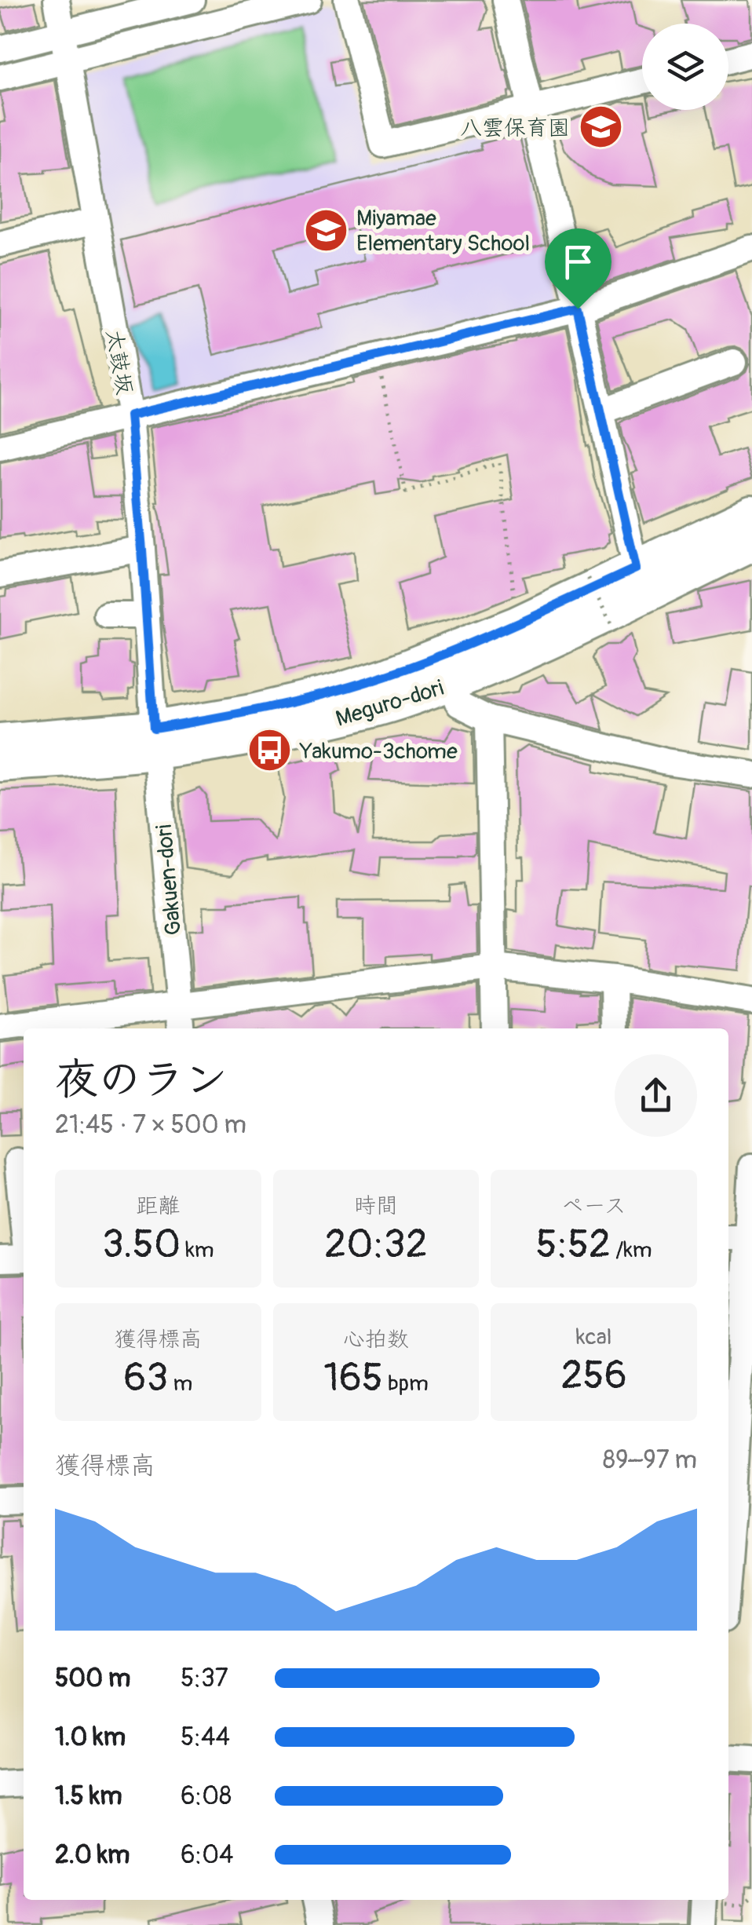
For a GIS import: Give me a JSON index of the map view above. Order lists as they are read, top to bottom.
{
  "streets": {
    "main road": ["Meguro-dori"],
    "street": ["太鼓坂", "Gakuen-dori"]
  },
  "crossings": [
    ["太鼓坂", "Meguro-dori"],
    ["太鼓坂", "Gakuen-dori"],
    ["Meguro-dori", "Gakuen-dori"]
  ],
  "places": {
    "school or university": ["八雲保育園", "Miyamae Elementary School"],
    "bus stop": ["Yakumo-3chome"]
  },
  "page": {
    "heading": ["夜のラン", "21:45 · 7 × 500 m"],
    "stats": [
      ["距離", "3.50 km"],
      ["時間", "20:32"],
      ["ペース", "5:52 /km"],
      ["獲得標高", "63 m"],
      ["心拍数", "165 bpm"],
      ["kcal", "256"]
    ],
    "chart": ["獲得標高", "89–97 m"],
    "list": [
      {
        "name": "500 m",
        "note": "5:37"
      },
      {
        "name": "1.0 km",
        "note": "5:44"
      },
      {
        "name": "1.5 km",
        "note": "6:08"
      },
      {
        "name": "2.0 km",
        "note": "6:04"
      }
    ]
  }
}
